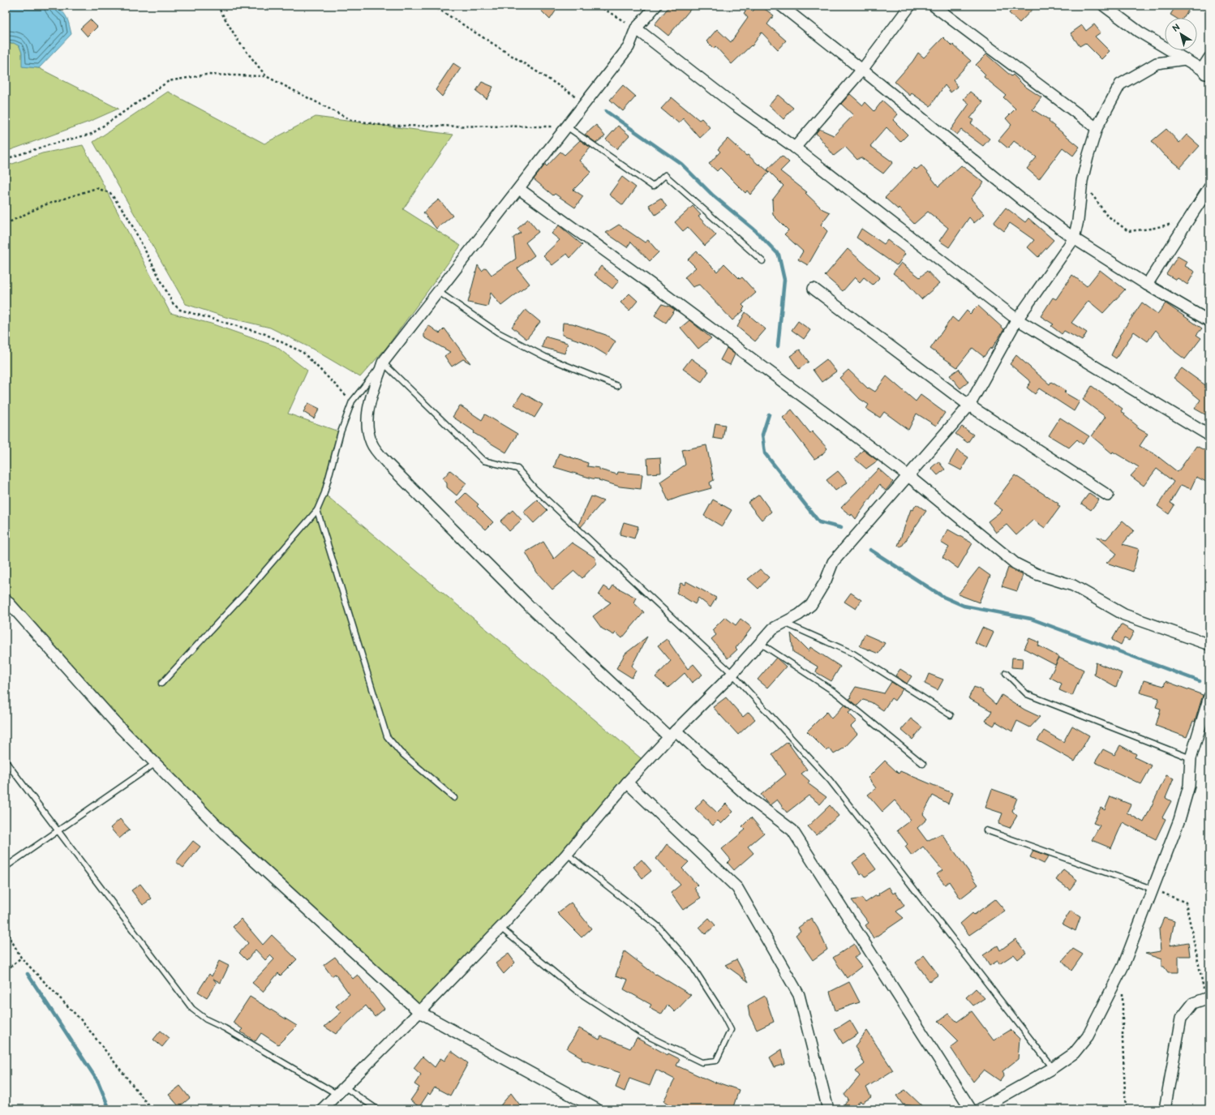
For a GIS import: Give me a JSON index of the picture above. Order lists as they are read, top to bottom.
{
  "north": "top left"
}
